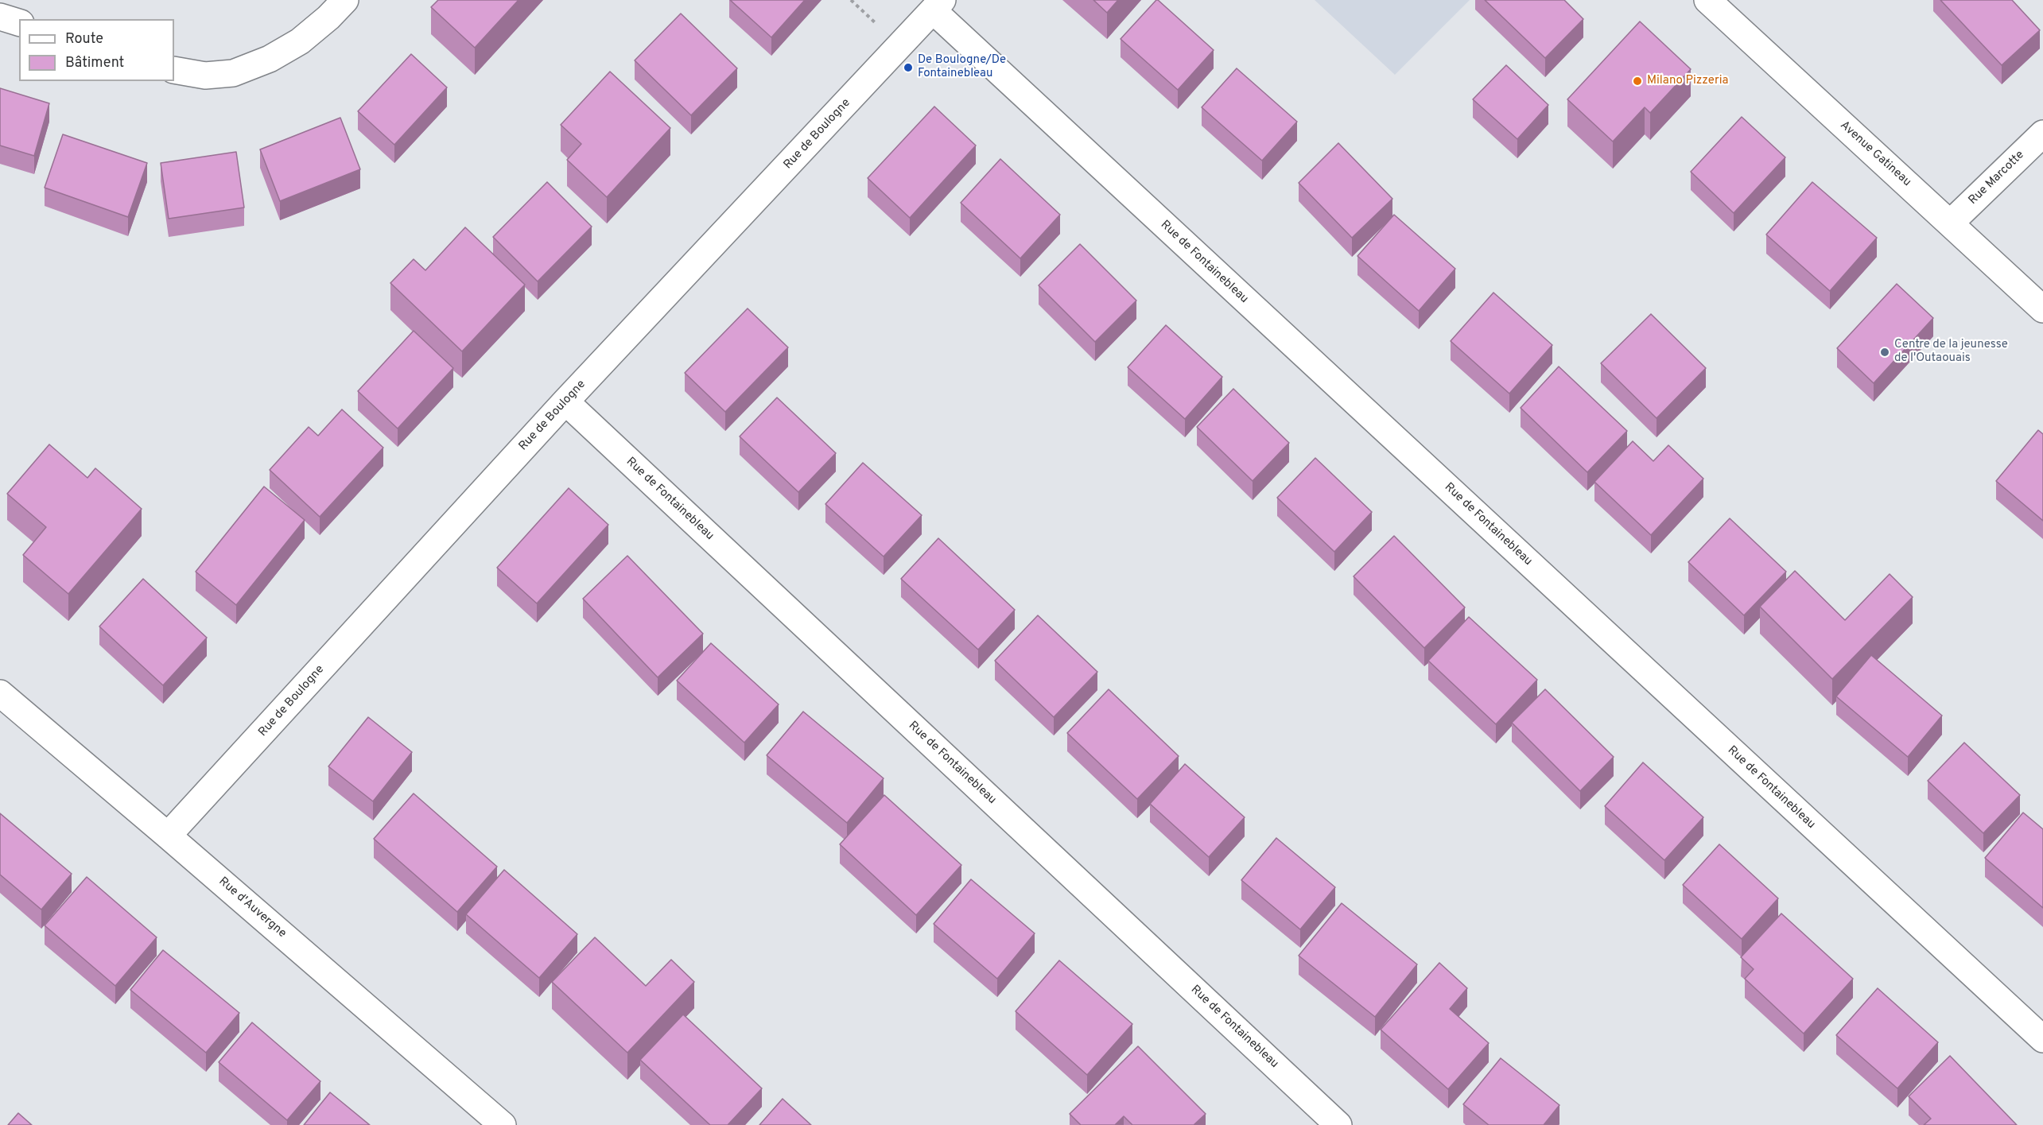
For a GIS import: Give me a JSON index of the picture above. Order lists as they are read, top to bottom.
{
  "streets": {
    "street": [
      "Rue de Boulogne",
      "Avenue Gatineau",
      "Rue Marcotte",
      "Rue de Fontainebleau",
      "Rue d'Auvergne"
    ]
  },
  "crossings": [
    ["Rue de Boulogne", "Rue de Fontainebleau"],
    ["Rue de Boulogne", "Rue d'Auvergne"],
    ["Avenue Gatineau", "Rue Marcotte"]
  ],
  "places": ["De Boulogne/De Fontainebleau", "Milano Pizzeria", "Centre de la jeunesse de l'Outaouais"],
  "legend": ["Route", "Bâtiment"]
}
